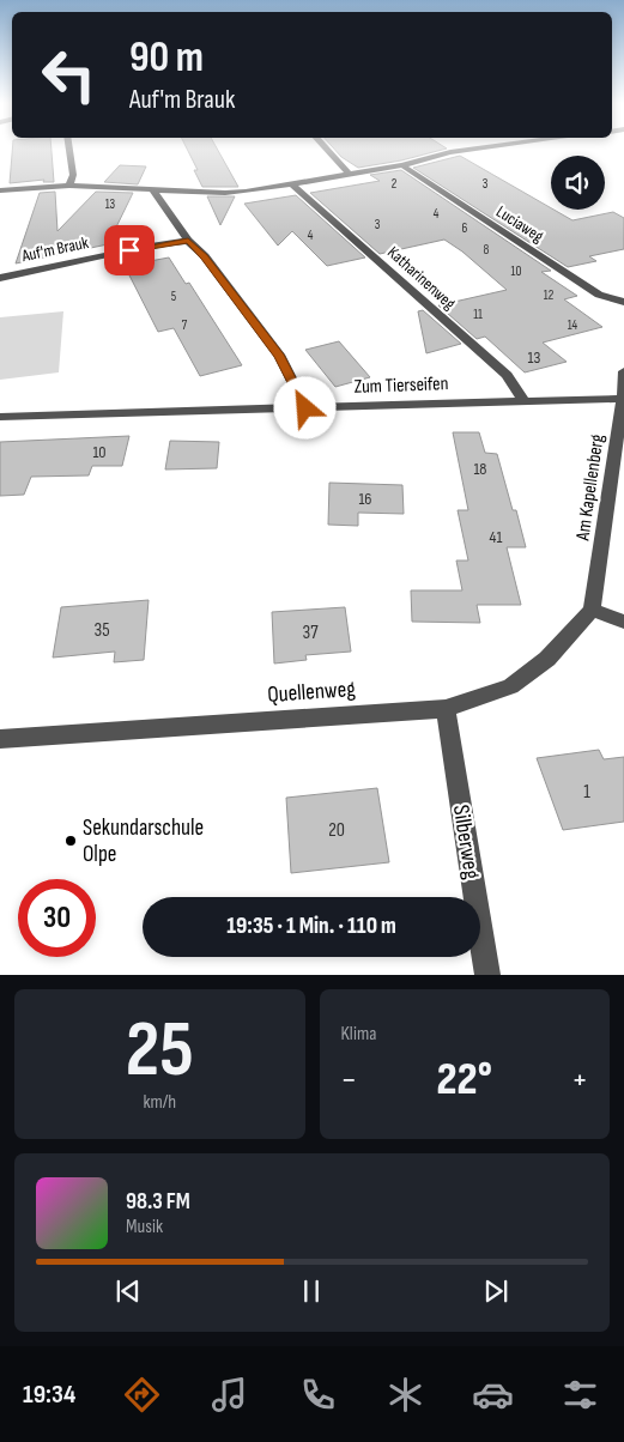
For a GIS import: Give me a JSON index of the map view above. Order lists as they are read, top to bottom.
{
  "streets": {
    "street": [
      "Luciaweg",
      "Auf'm Brauk",
      "Katharinenweg",
      "Zum Tierseifen",
      "Am Kapellenberg",
      "Quellenweg",
      "Silberweg"
    ]
  },
  "crossings": [
    ["Katharinenweg", "Zum Tierseifen"],
    ["Zum Tierseifen", "Am Kapellenberg"],
    ["Am Kapellenberg", "Quellenweg"],
    ["Quellenweg", "Silberweg"]
  ],
  "places": ["Sekundarschule Olpe"],
  "house_numbers": [
    "2",
    "3",
    "13",
    "4",
    "3",
    "6",
    "4",
    "8",
    "10",
    "12",
    "5",
    "11",
    "7",
    "14",
    "13",
    "10",
    "18",
    "16",
    "41",
    "35",
    "37",
    "1",
    "20"
  ],
  "page": {
    "turn": ["90 m", "Auf'm Brauk"],
    "limit": "30",
    "trip": "19:35 · 1 Min. · 110 m",
    "tile": [
      ["25", "km/h"],
      "Klima"
    ],
    "heat": ["−", "22°", "+"],
    "song": ["98.3 FM", "Musik"],
    "tabs": "19:34"
  }
}
